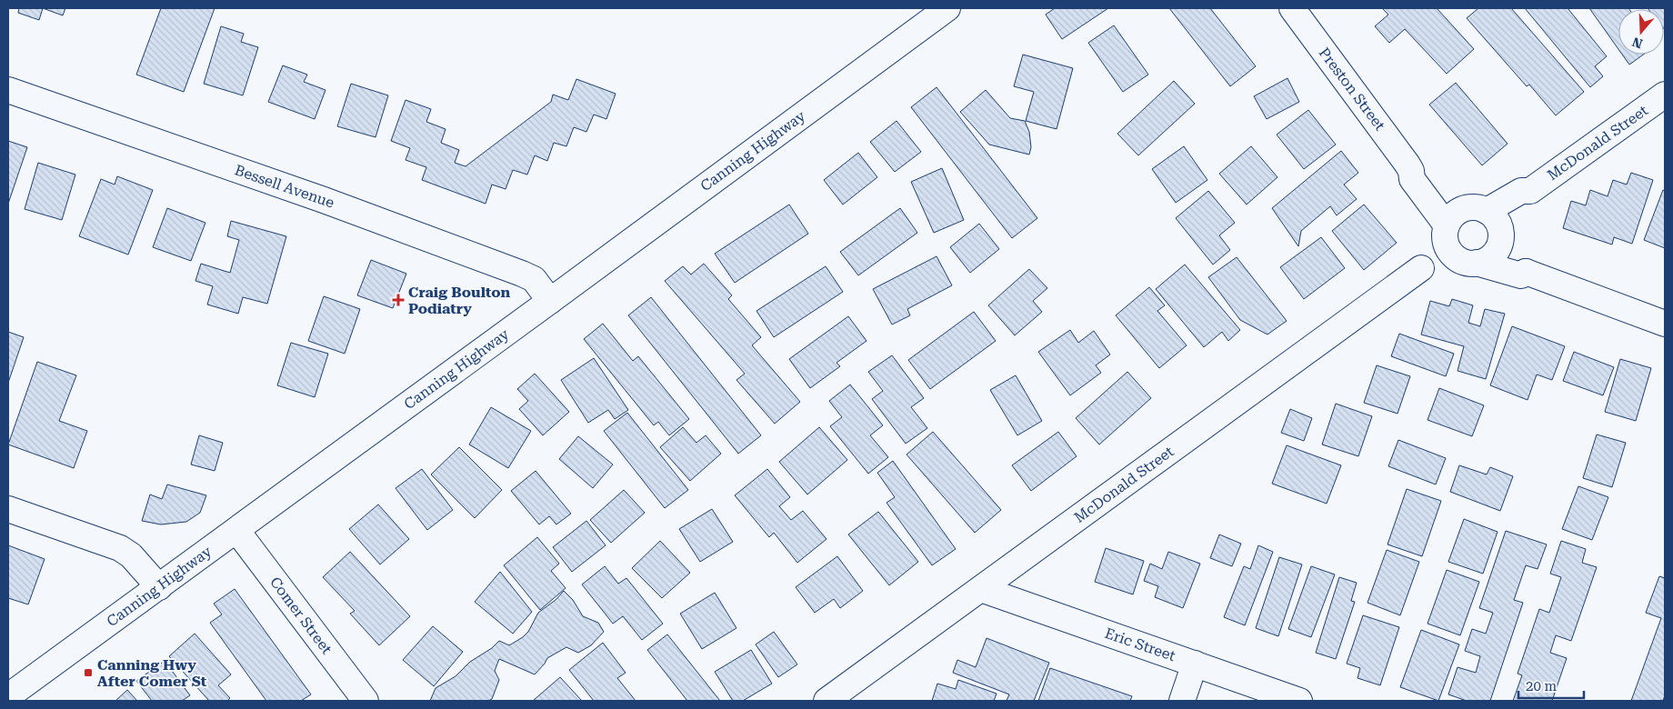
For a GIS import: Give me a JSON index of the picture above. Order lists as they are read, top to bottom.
{
  "streets": {
    "main road": [
      "Preston Street",
      "McDonald Street",
      "Canning Highway",
      "Bessell Avenue",
      "Comer Street",
      "Eric Street"
    ]
  },
  "crossings": [
    ["Preston Street", "McDonald Street"],
    ["McDonald Street", "Eric Street"],
    ["Canning Highway", "Bessell Avenue"],
    ["Canning Highway", "Comer Street"]
  ],
  "places": {
    "health": ["Craig Boulton Podiatry"],
    "transit": ["Canning Hwy After Comer St"]
  },
  "scale_bar": "20 m",
  "north": "bottom"
}
